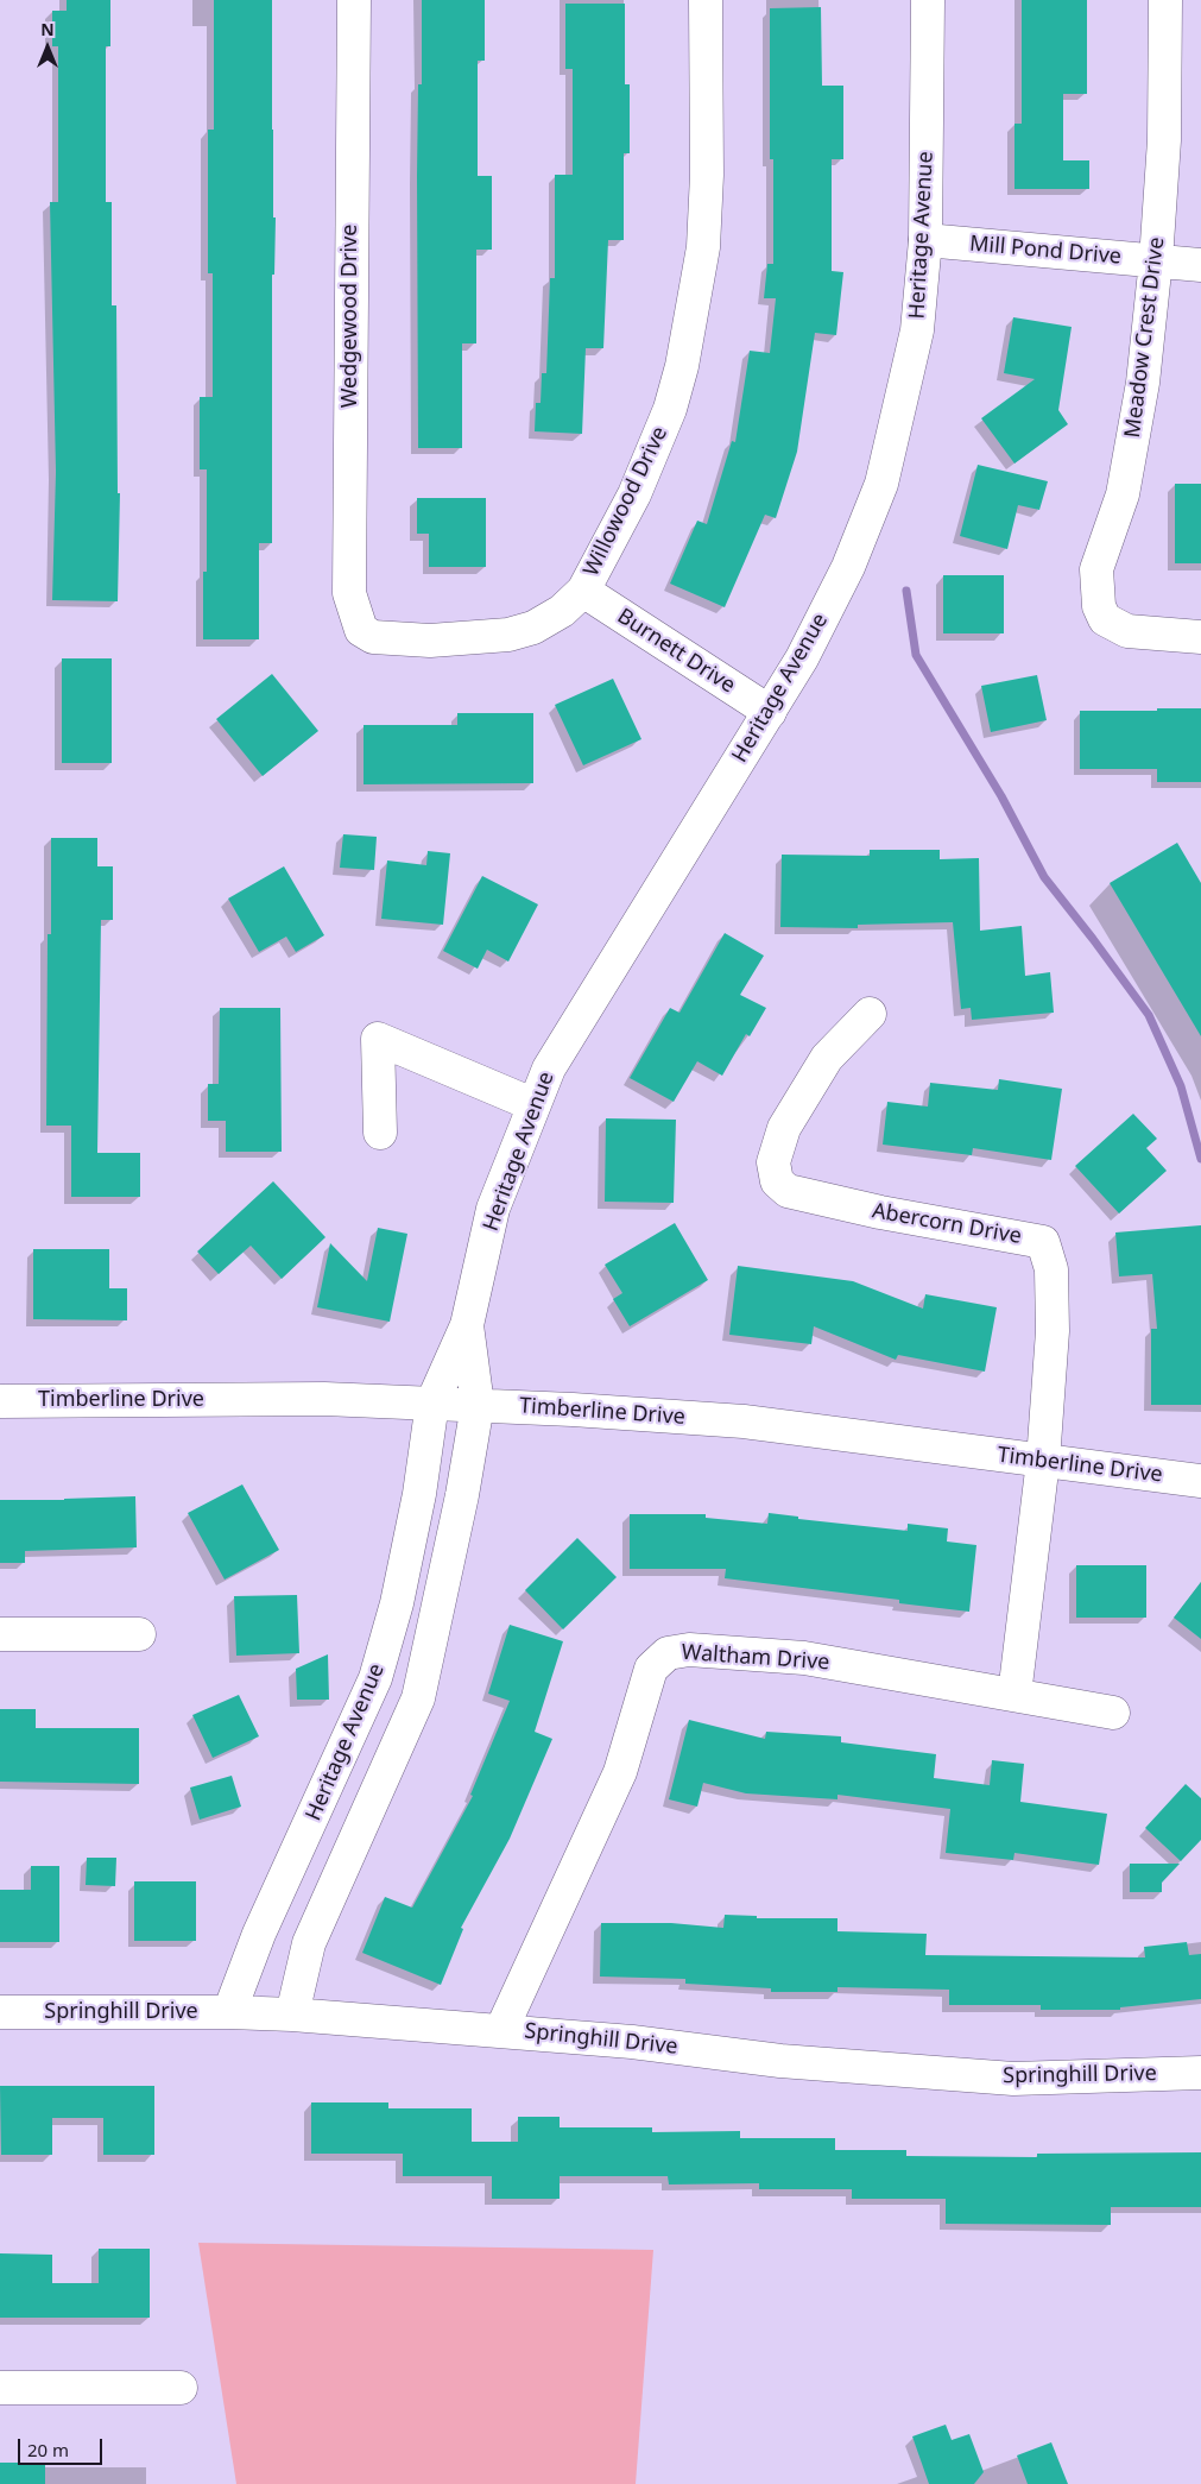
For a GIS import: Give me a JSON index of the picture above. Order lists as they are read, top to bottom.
{
  "streets": {
    "street": [
      "Heritage Avenue",
      "Mill Pond Drive",
      "Wedgewood Drive",
      "Meadow Crest Drive",
      "Willowood Drive",
      "Burnett Drive",
      "Abercorn Drive",
      "Timberline Drive",
      "Waltham Drive",
      "Springhill Drive"
    ]
  },
  "crossings": [
    ["Heritage Avenue", "Mill Pond Drive"],
    ["Heritage Avenue", "Burnett Drive"],
    ["Heritage Avenue", "Timberline Drive"],
    ["Heritage Avenue", "Springhill Drive"],
    ["Mill Pond Drive", "Meadow Crest Drive"],
    ["Wedgewood Drive", "Willowood Drive"],
    ["Willowood Drive", "Burnett Drive"],
    ["Abercorn Drive", "Timberline Drive"],
    ["Abercorn Drive", "Waltham Drive"],
    ["Waltham Drive", "Springhill Drive"]
  ],
  "scale_bar": "20 m",
  "north": "top"
}
